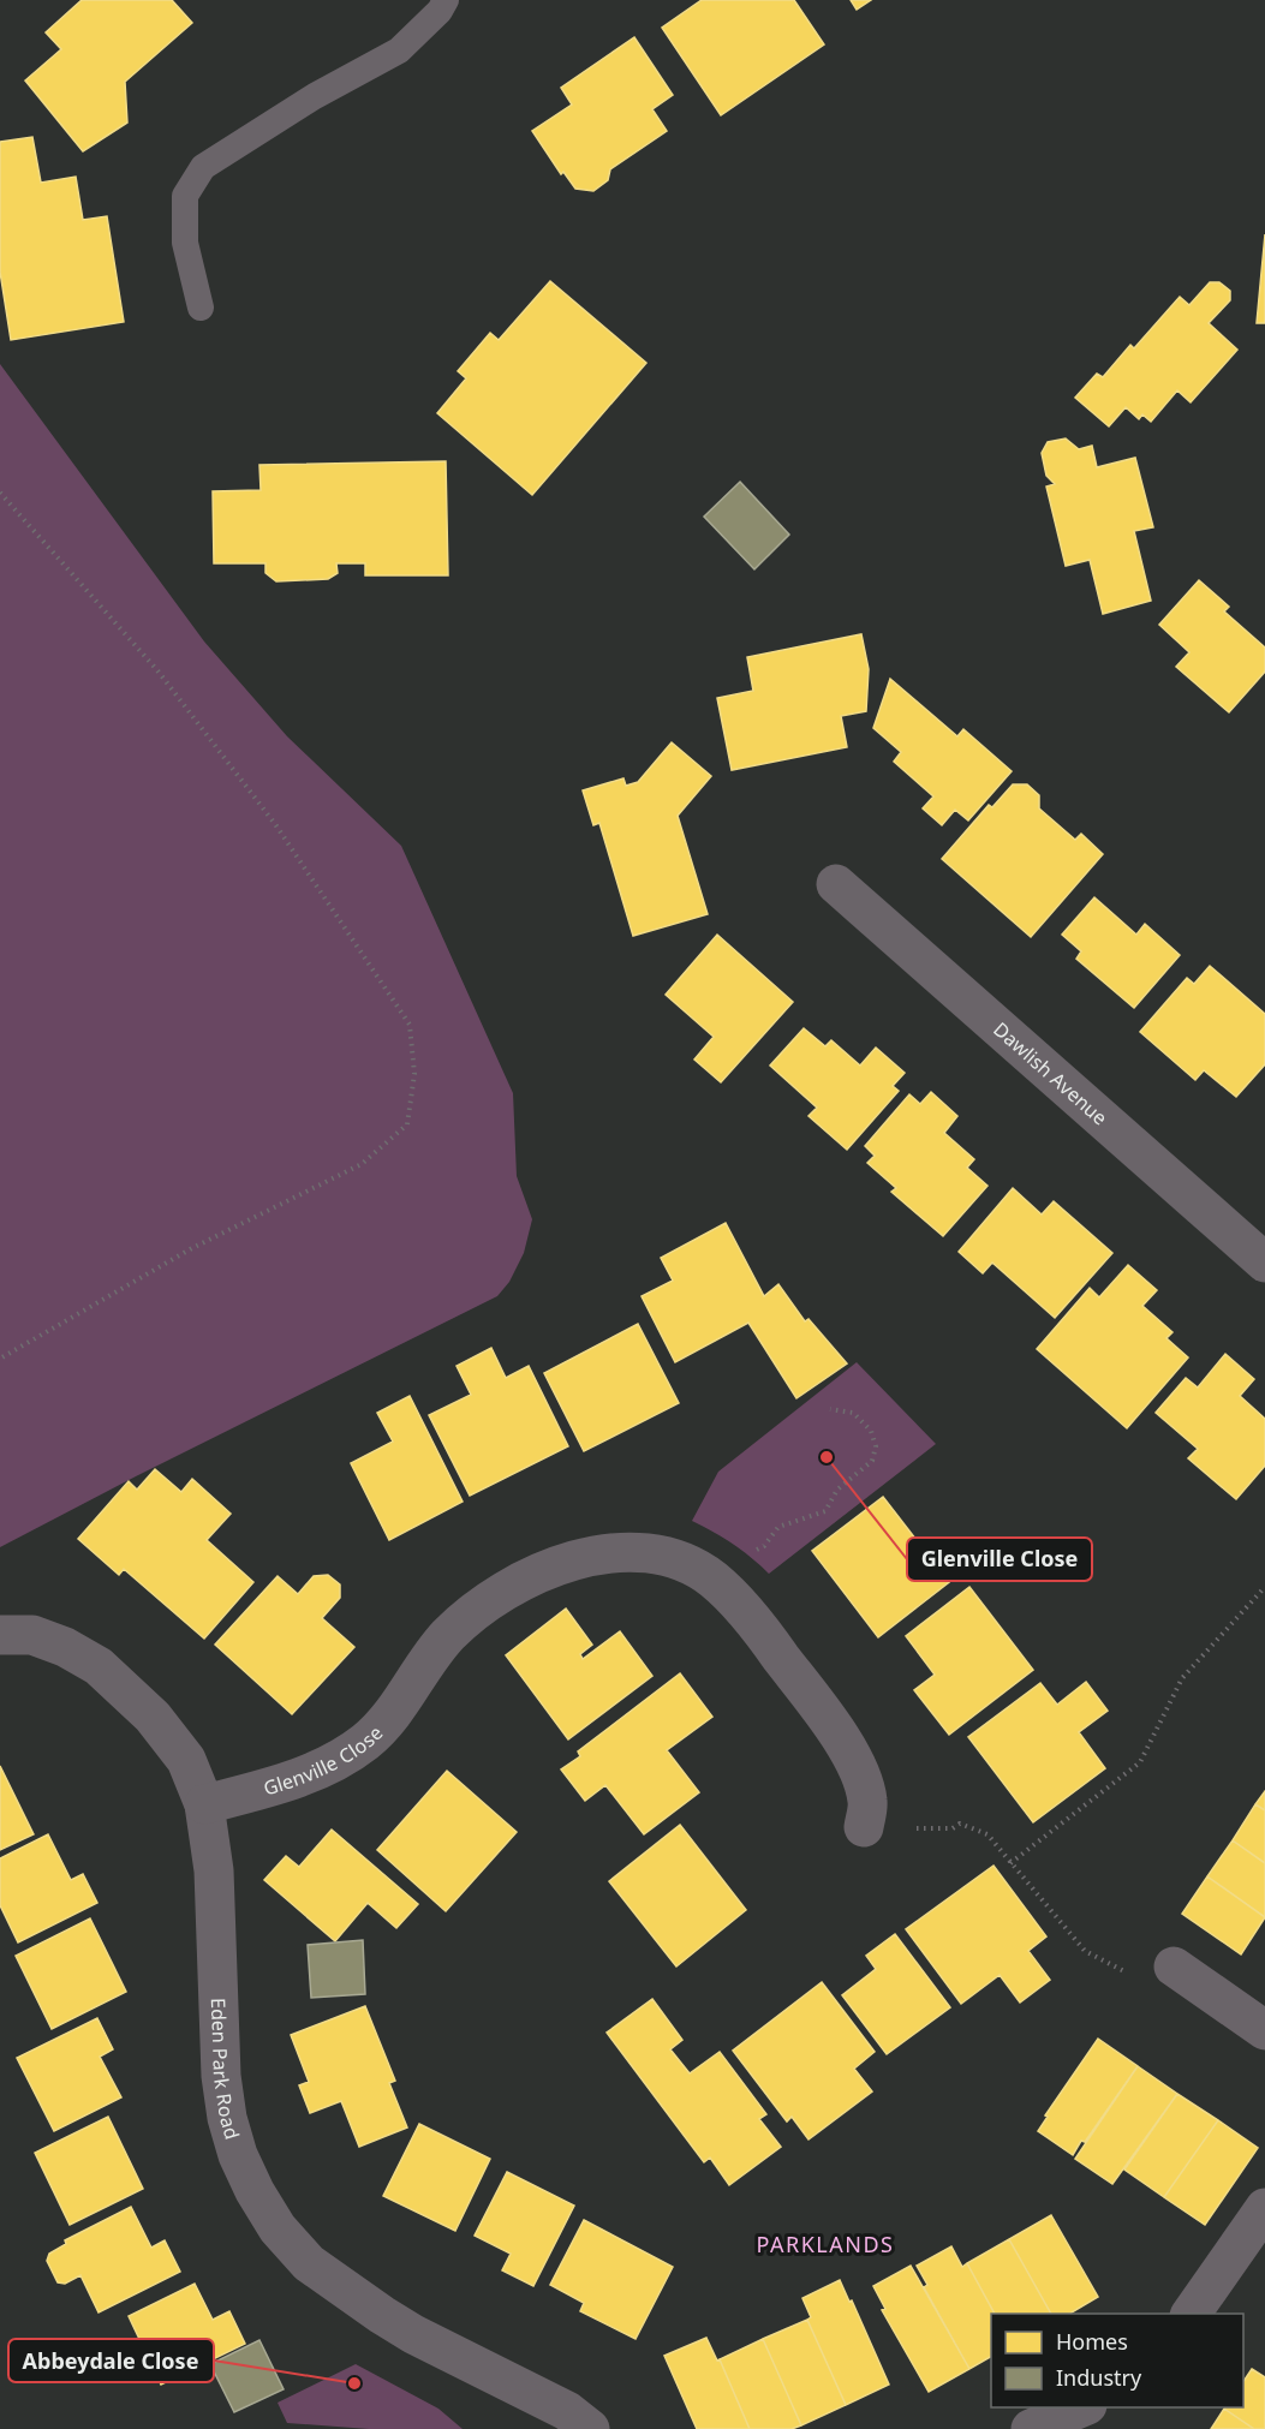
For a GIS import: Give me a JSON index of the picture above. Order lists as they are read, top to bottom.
{
  "streets": {
    "street": ["Dawlish Avenue", "Glenville Close", "Eden Park Road"]
  },
  "crossings": [
    ["Glenville Close", "Eden Park Road"]
  ],
  "districts": ["PARKLANDS"],
  "places": ["Glenville Close", "Abbeydale Close"],
  "legend": ["Homes", "Industry"]
}
